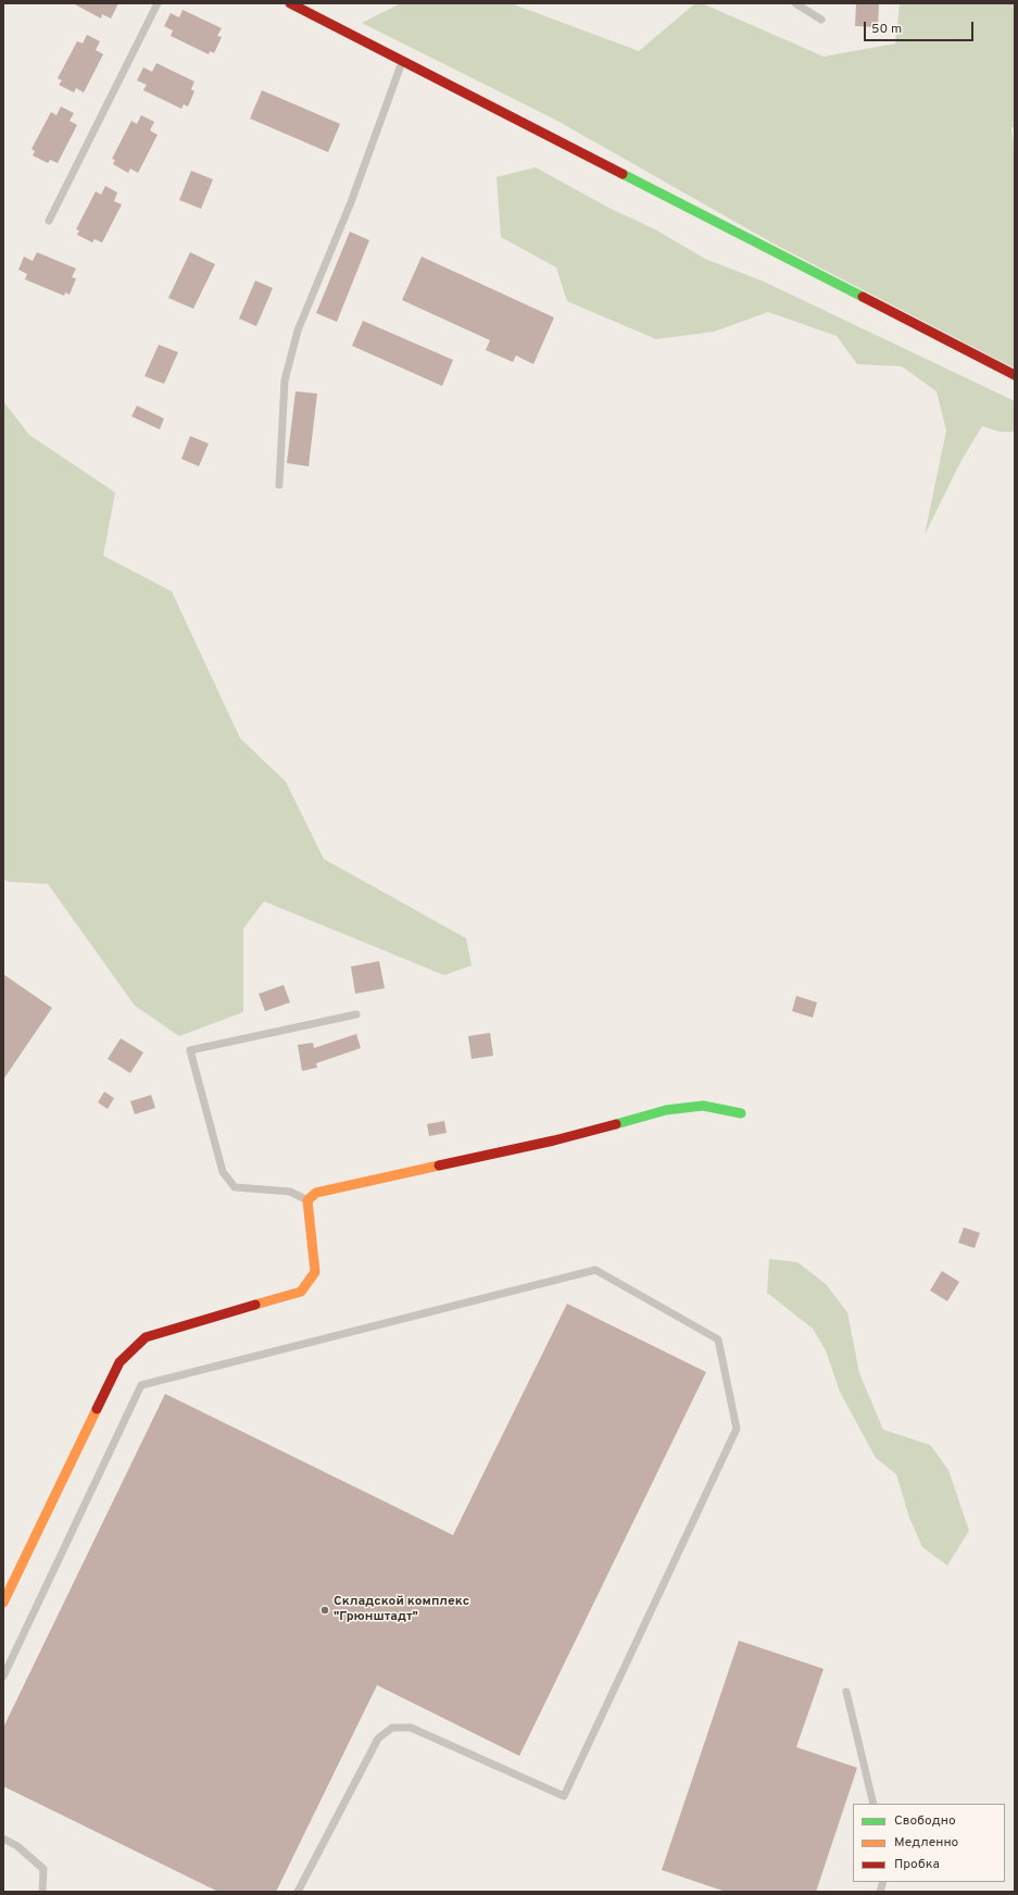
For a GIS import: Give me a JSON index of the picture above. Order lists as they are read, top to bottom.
{
  "places": ["Складской комплекс \"Грюнштадт\""],
  "legend": ["Свободно", "Медленно", "Пробка"],
  "scale_bar": "50 m"
}
